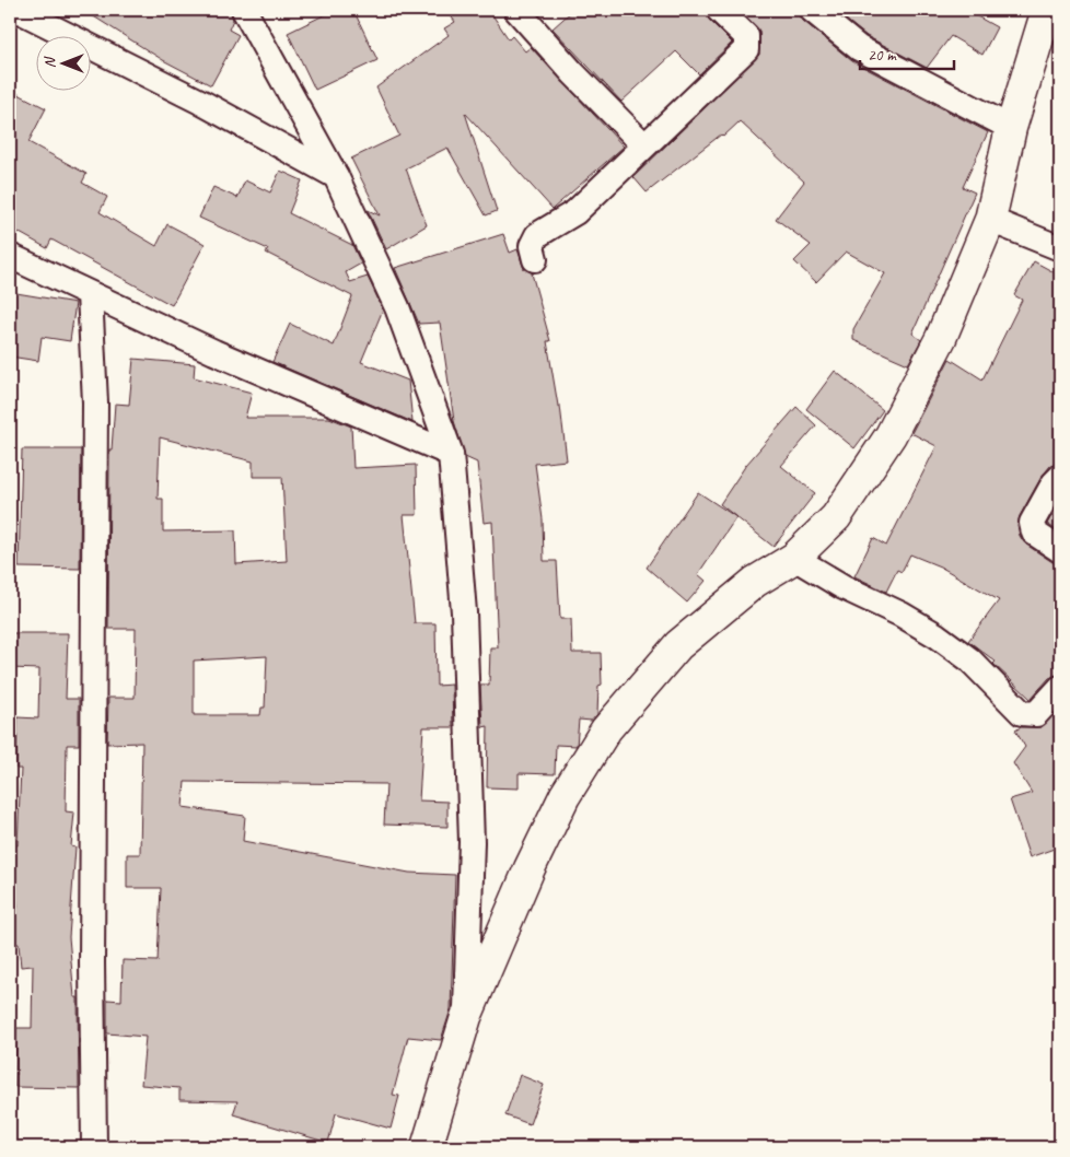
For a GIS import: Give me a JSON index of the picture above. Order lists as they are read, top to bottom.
{
  "scale_bar": "20 m",
  "north": "left"
}
